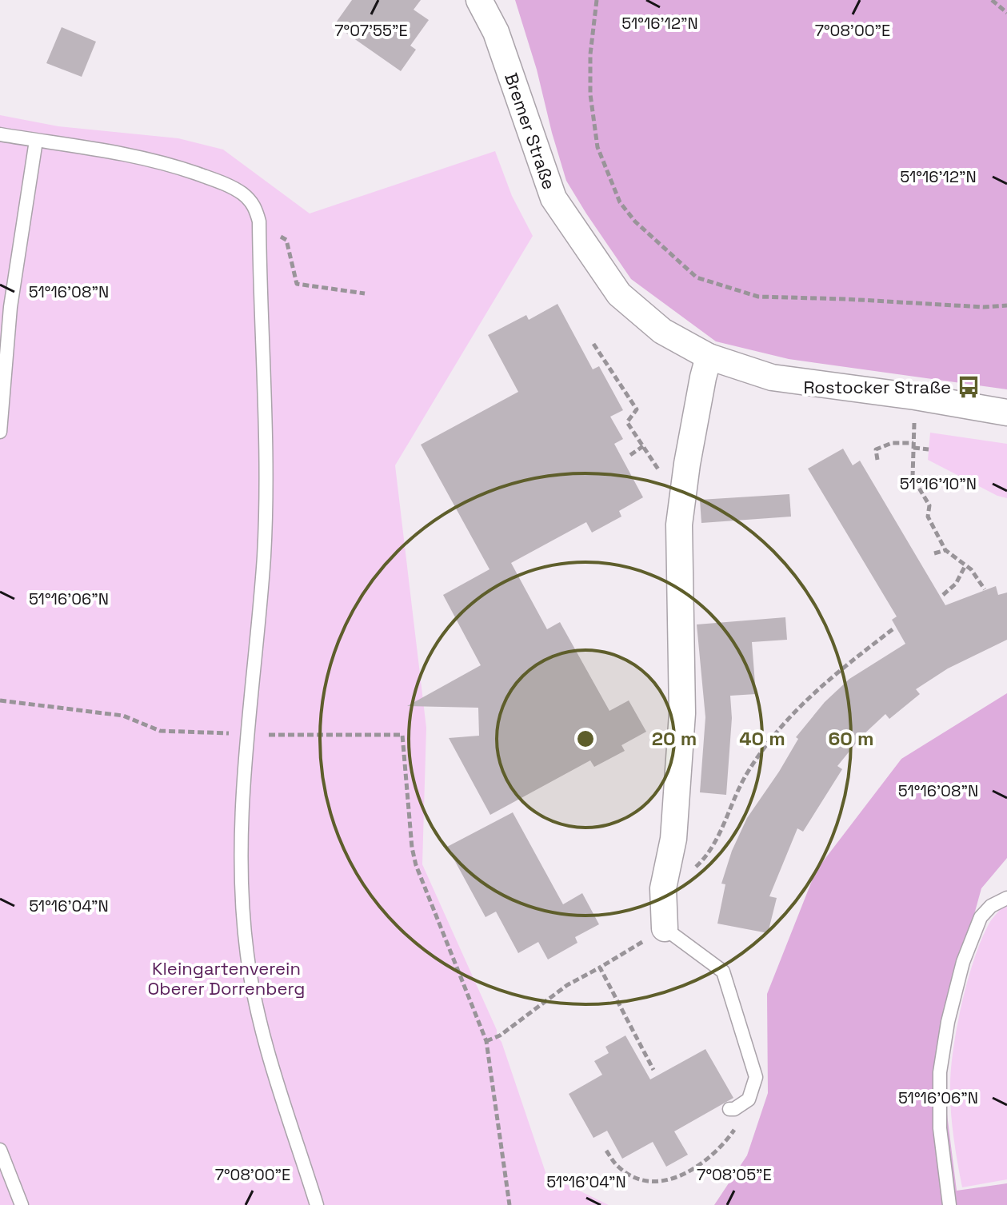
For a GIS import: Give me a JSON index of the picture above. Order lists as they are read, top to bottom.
{
  "streets": {
    "street": ["Bremer Straße"]
  },
  "parks": ["Kleingartenverein Oberer Dorrenberg"],
  "places": {
    "bus stop": ["Rostocker Straße"]
  },
  "coordinates": [
    "51°16'12\"N",
    "7°07'55\"E",
    "7°08'00\"E",
    "51°16'08\"N",
    "51°16'10\"N",
    "51°16'06\"N",
    "51°16'04\"N",
    "7°08'05\"E"
  ],
  "rings": ["20 m", "40 m", "60 m"]
}
